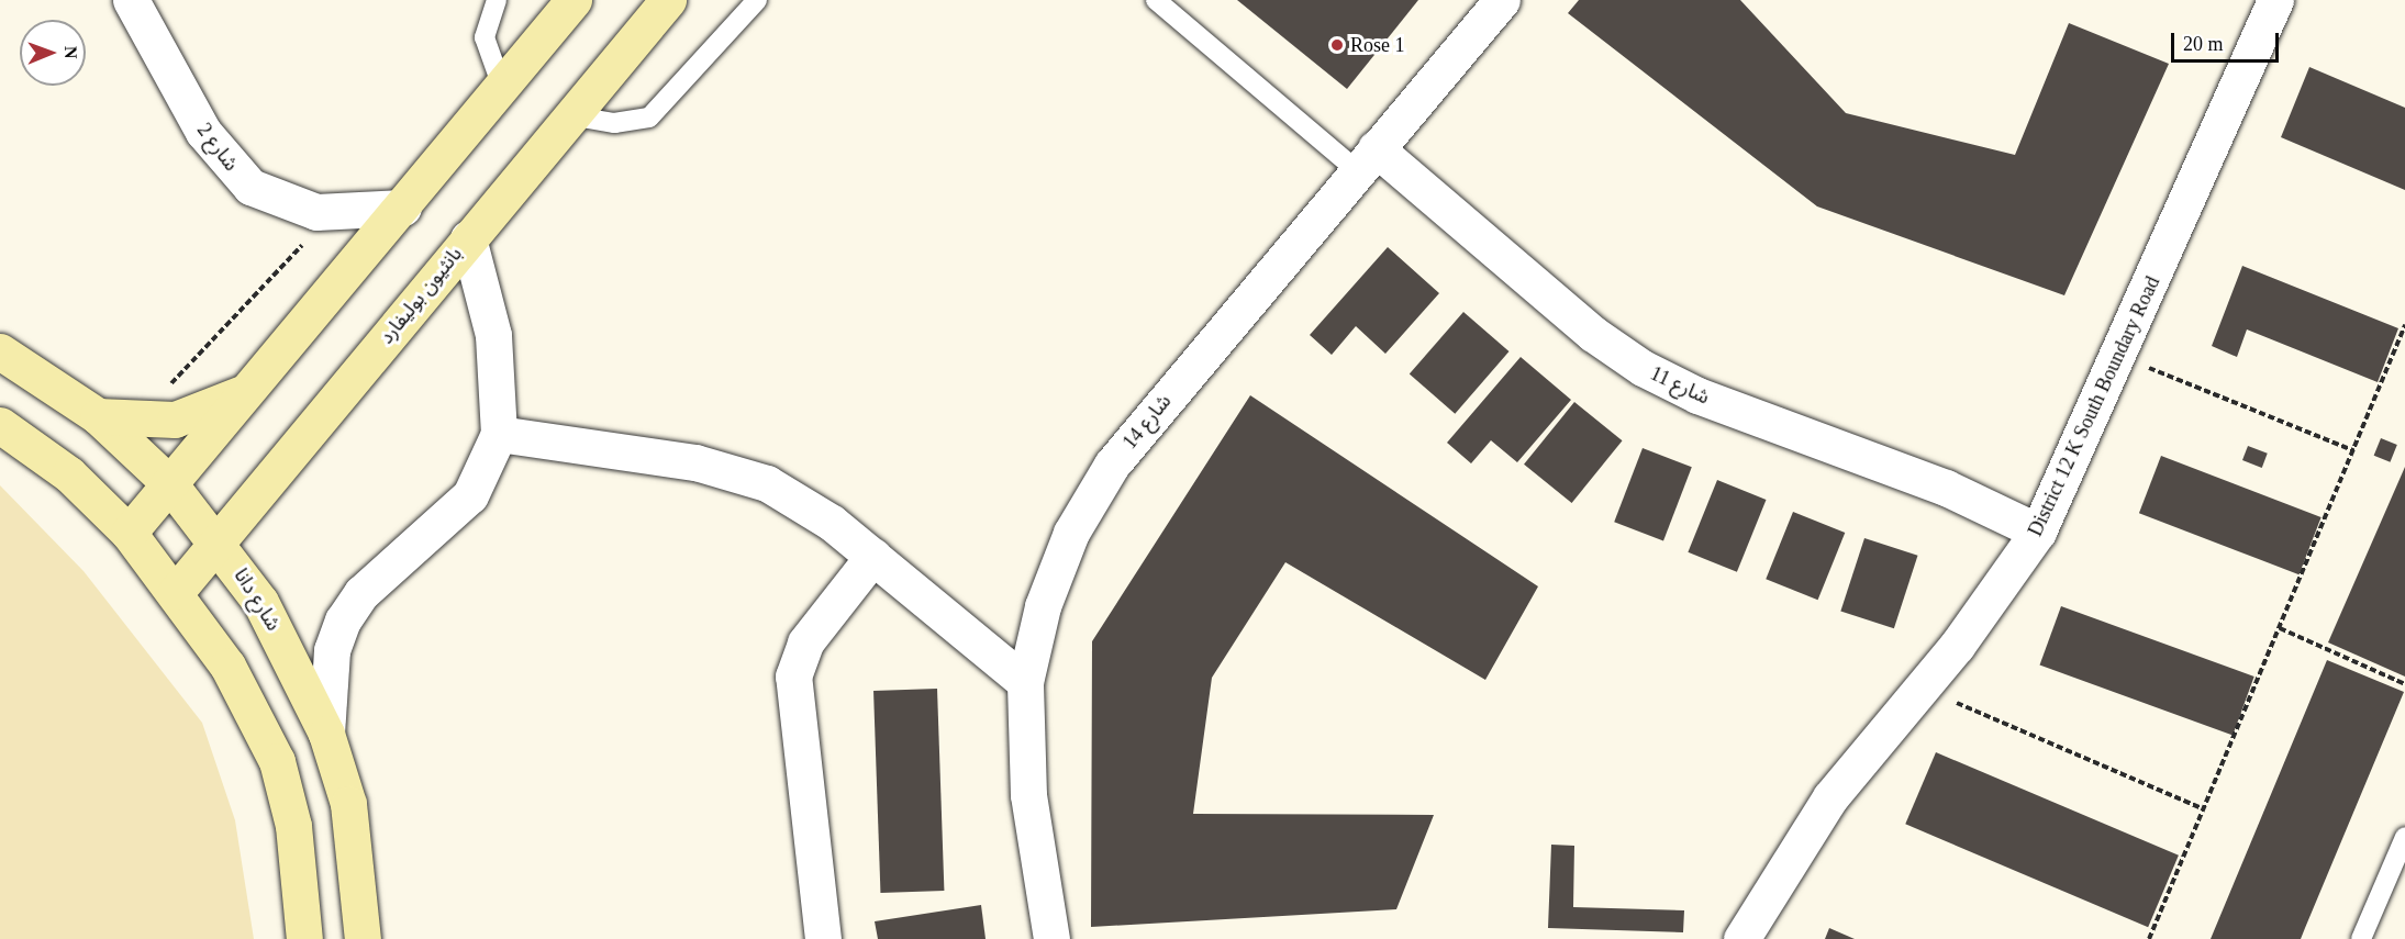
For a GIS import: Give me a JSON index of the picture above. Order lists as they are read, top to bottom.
{
  "streets": {
    "street": [
      "شارع 2",
      "بانثيون بوليفارد",
      "شارع 11",
      "District 12 K South Boundary Road",
      "شارع 14",
      "شارع دانا"
    ]
  },
  "crossings": [
    ["بانثيون بوليفارد", "شارع دانا"],
    ["شارع 11", "District 12 K South Boundary Road"],
    ["شارع 11", "شارع 14"]
  ],
  "places": ["Rose 1"],
  "scale_bar": "20 m",
  "north": "right"
}
